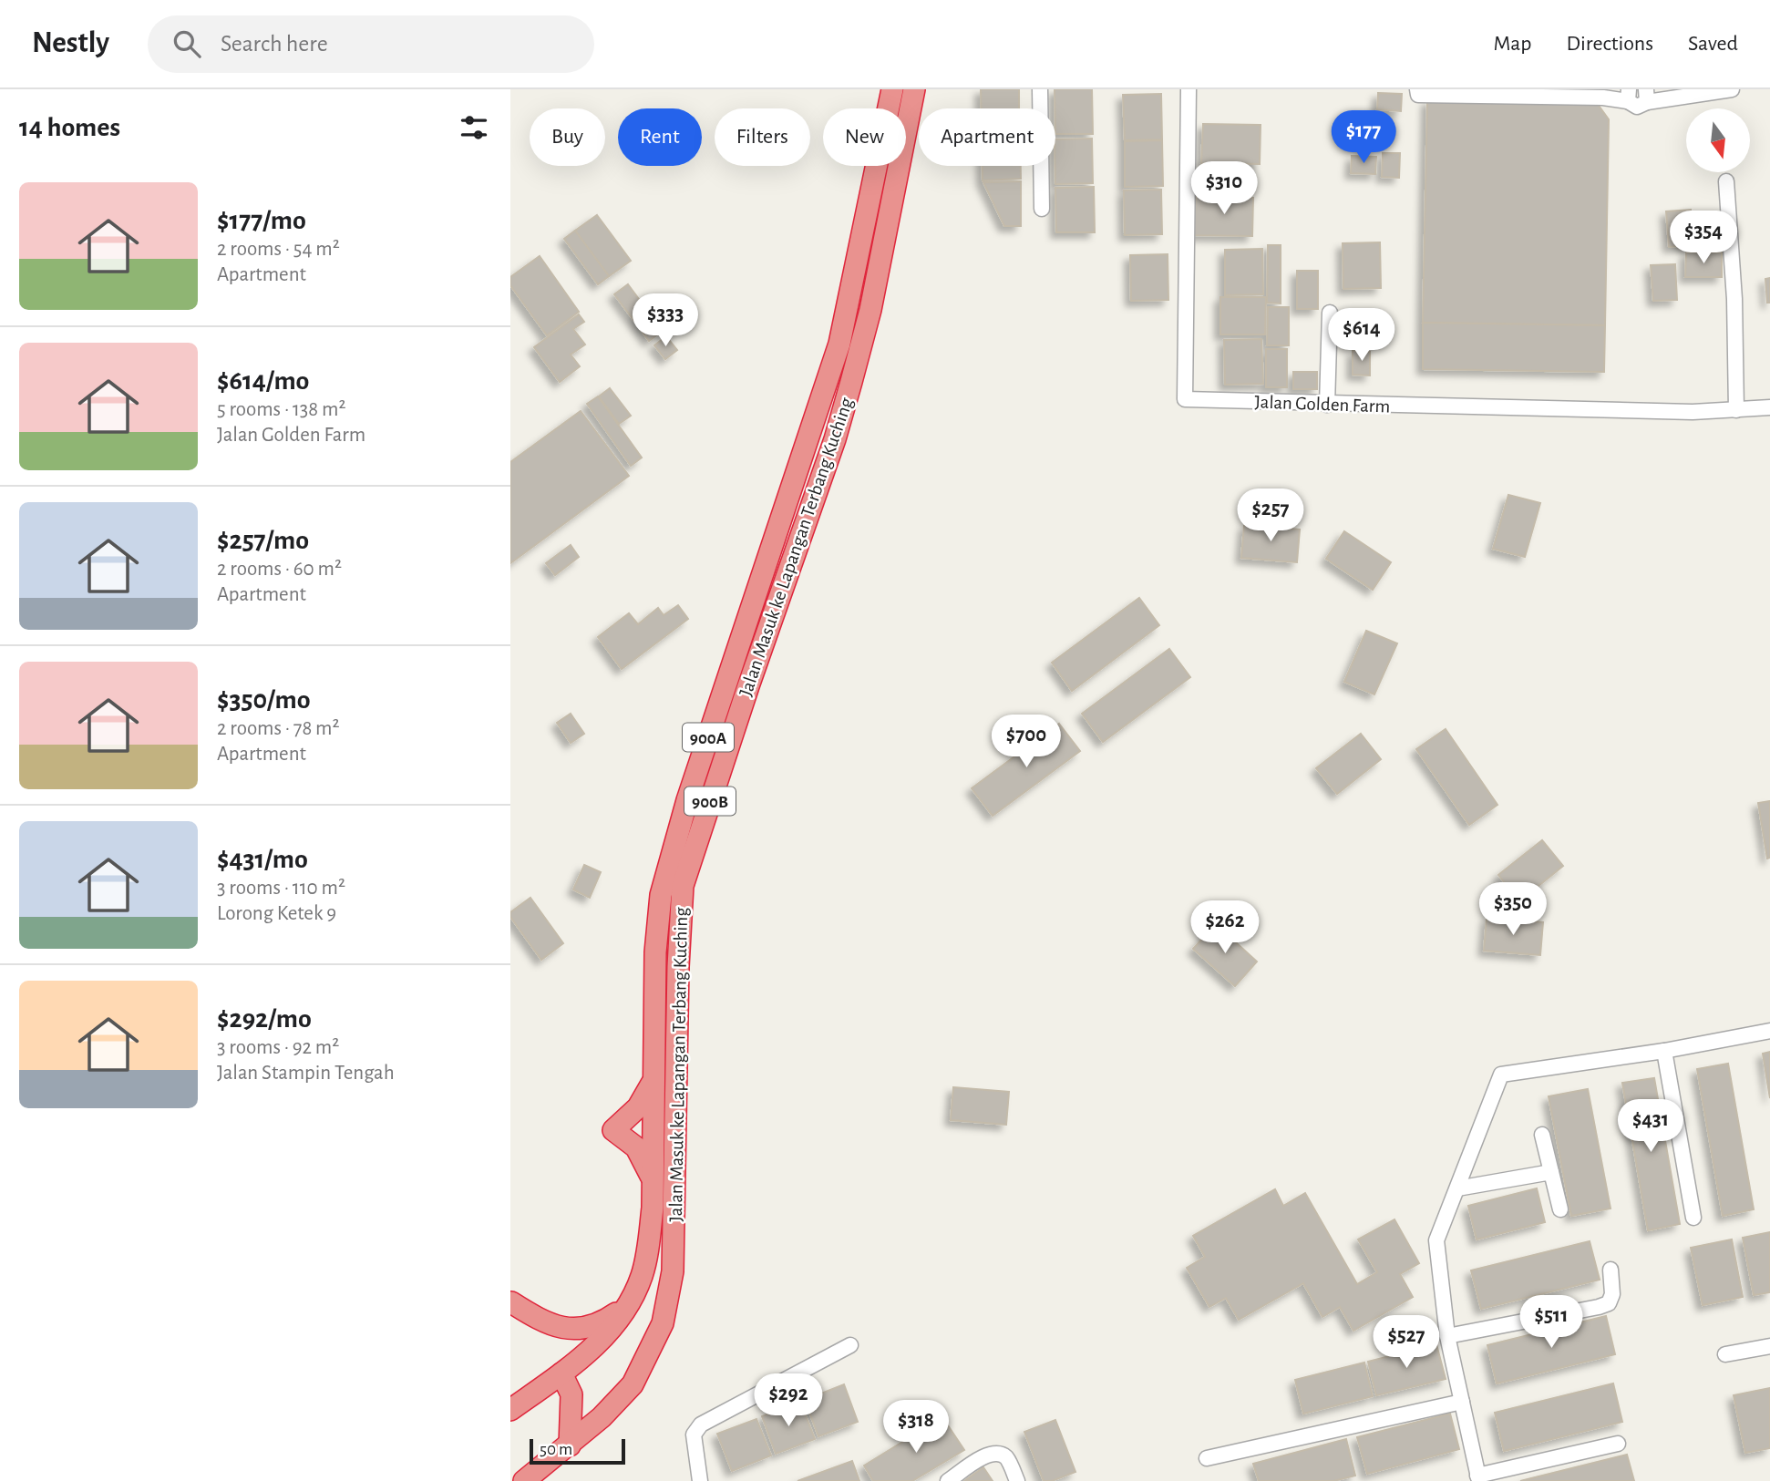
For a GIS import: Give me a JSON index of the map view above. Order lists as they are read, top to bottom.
{
  "streets": {
    "highway": ["Jalan Masuk ke Lapangan Terbang Kuching", "900A", "900B"],
    "street": ["Jalan Golden Farm"]
  },
  "scale_bar": "50 m",
  "north": "bottom",
  "page": {
    "header": "Nestly",
    "search": "Search here",
    "nav": ["Map", "Directions", "Saved"],
    "heading": "14 homes",
    "chip": [
      "Buy",
      "Rent",
      "Filters",
      "New",
      "Apartment"
    ],
    "price": [
      "$177",
      "$310",
      "$354",
      "$333",
      "$614",
      "$257",
      "$700",
      "$350",
      "$262",
      "$431",
      "$511",
      "$527",
      "$292",
      "$318"
    ],
    "list": [
      {
        "name": "$177/mo",
        "note": "2 rooms · 54 m² · Apartment"
      },
      {
        "name": "$614/mo",
        "note": "5 rooms · 138 m² · Jalan Golden Farm"
      },
      {
        "name": "$257/mo",
        "note": "2 rooms · 60 m² · Apartment"
      },
      {
        "name": "$350/mo",
        "note": "2 rooms · 78 m² · Apartment"
      },
      {
        "name": "$431/mo",
        "note": "3 rooms · 110 m² · Lorong Ketek 9"
      },
      {
        "name": "$292/mo",
        "note": "3 rooms · 92 m² · Jalan Stampin Tengah"
      }
    ],
    "scale": "50 m"
  }
}
